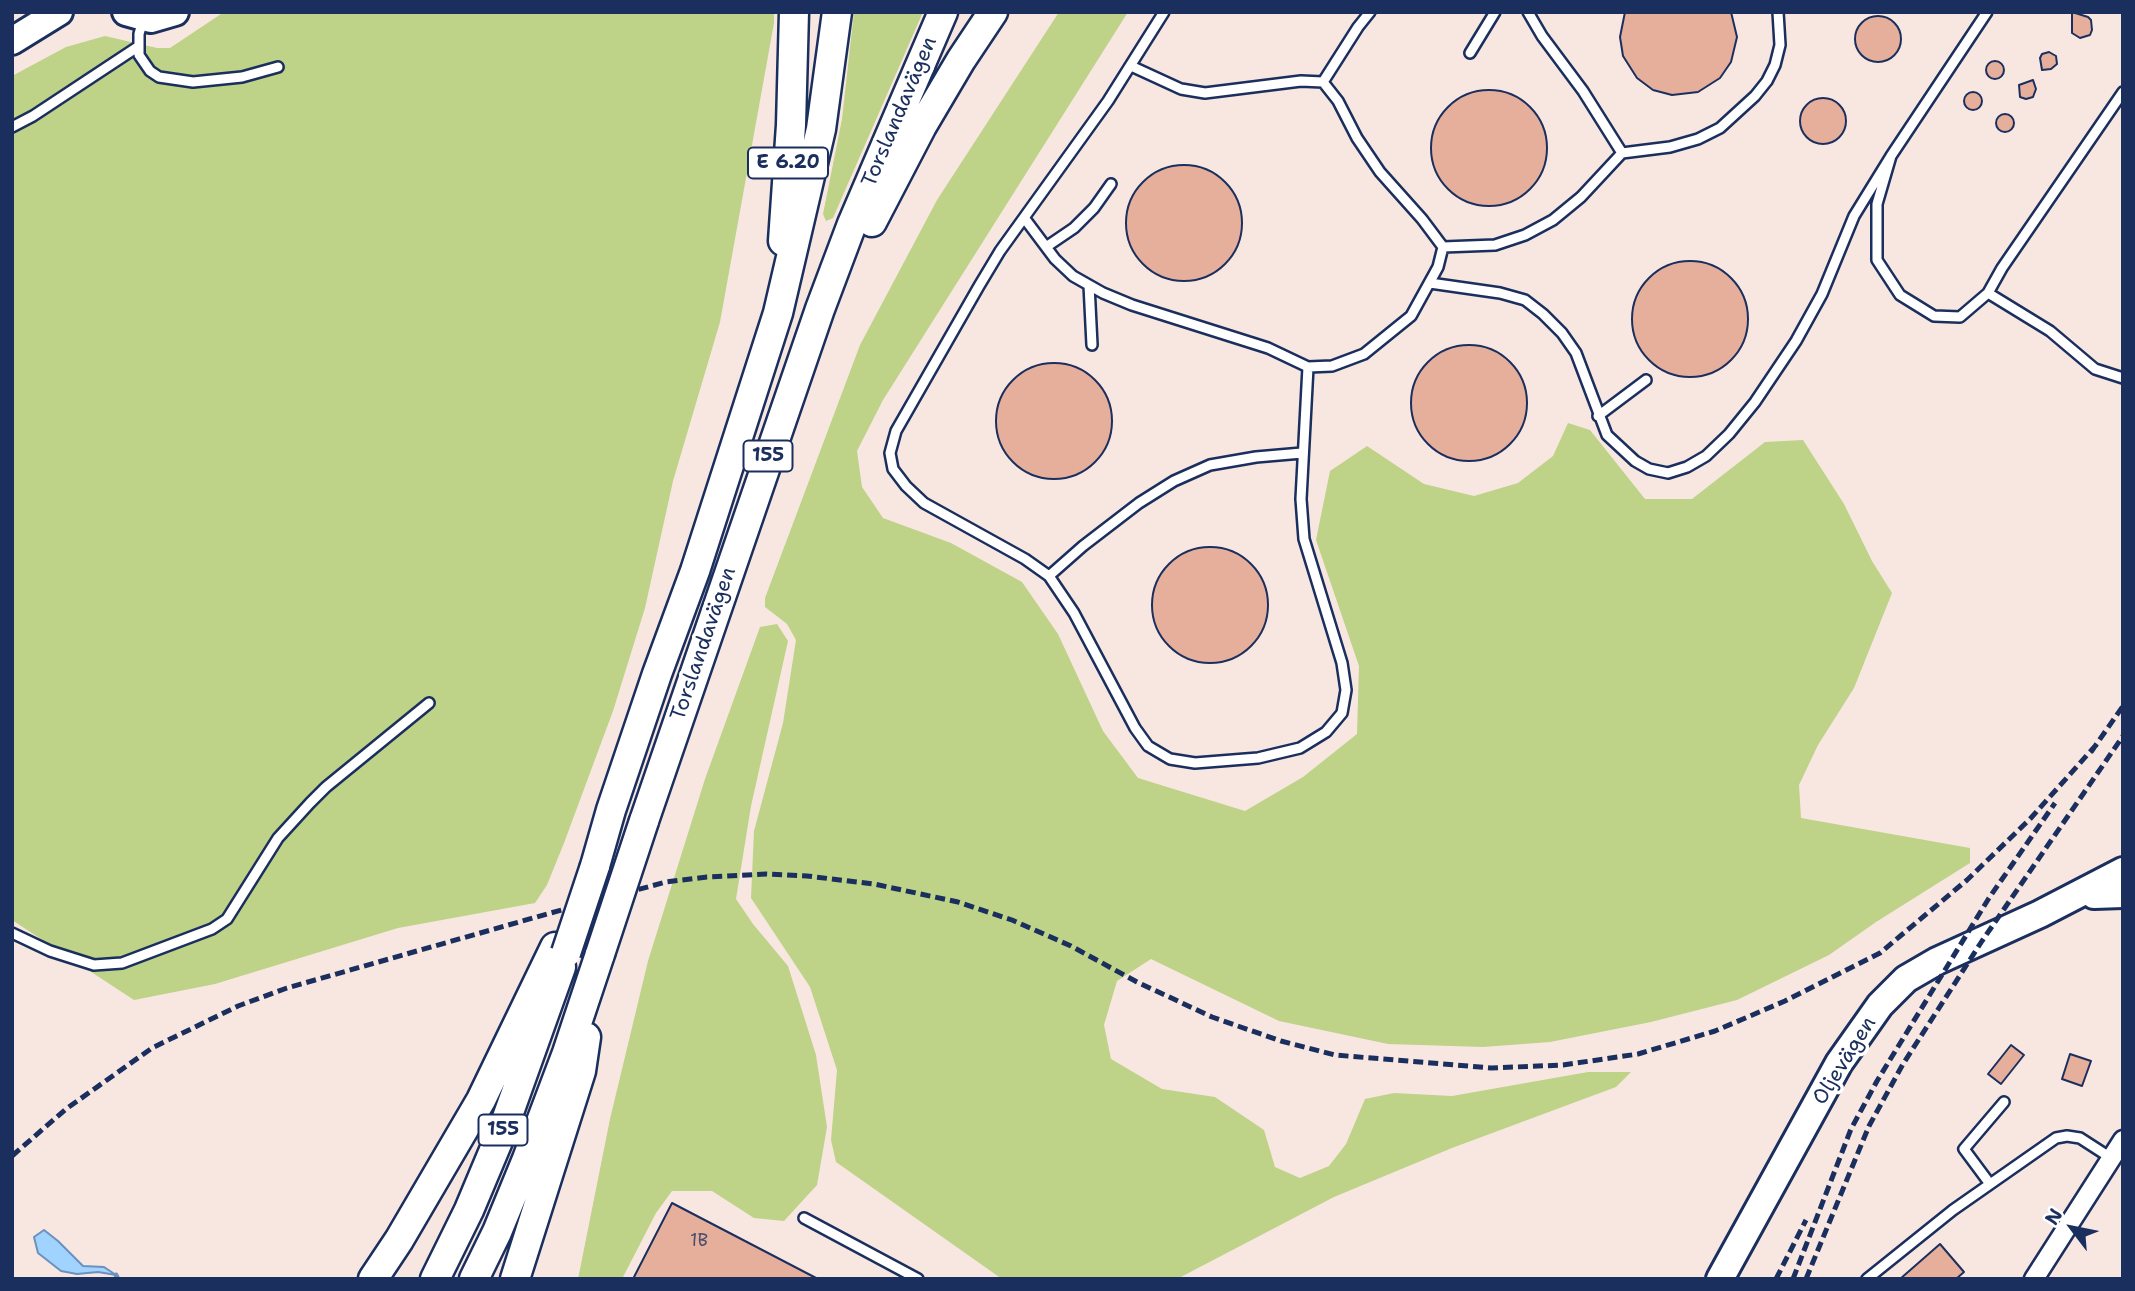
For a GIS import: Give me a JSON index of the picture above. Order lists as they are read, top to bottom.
{
  "streets": {
    "main road": ["Torslandavägen", "E 6.20", "155"],
    "street": ["Oljevägen"]
  },
  "crossings": [
    ["Torslandavägen", "E 6.20"],
    ["Torslandavägen", "155"]
  ],
  "house_numbers": ["1B"],
  "north": "top left"
}
